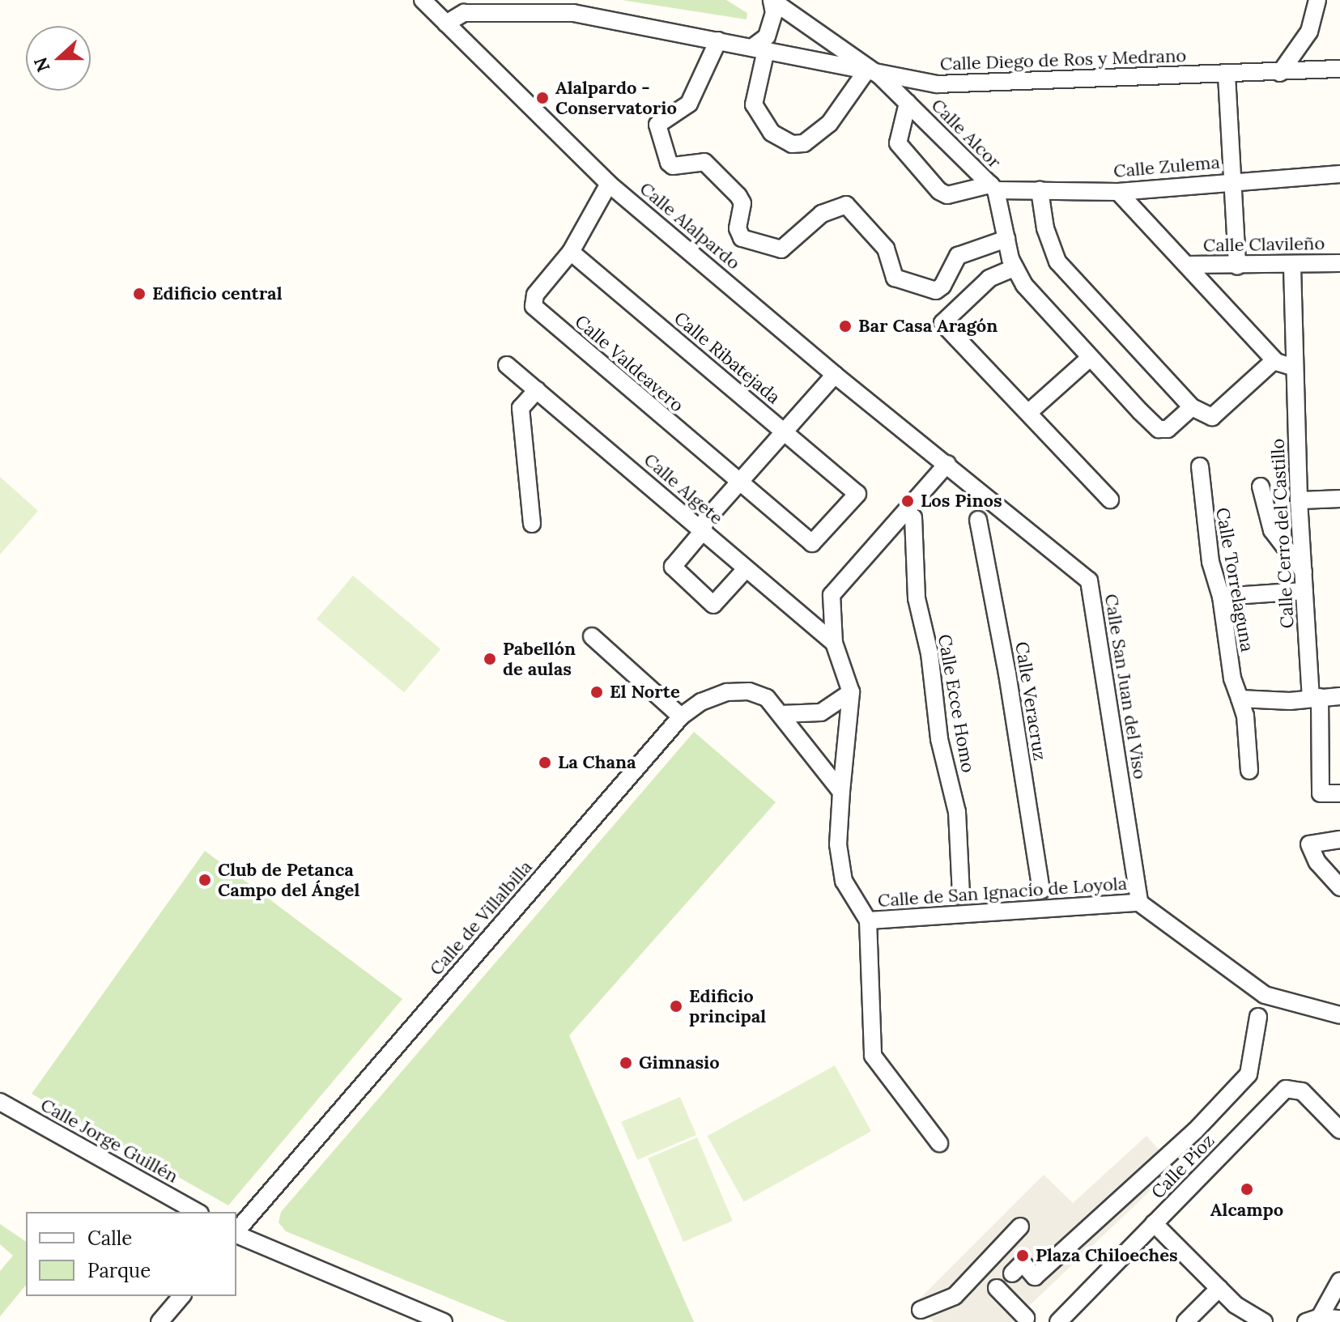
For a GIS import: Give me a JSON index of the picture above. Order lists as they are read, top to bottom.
{
  "streets": {
    "street": [
      "Calle Diego de Ros y Medrano",
      "Calle Alcor",
      "Calle Zulema",
      "Calle Alalpardo",
      "Calle Clavileño",
      "Calle Ribatejada",
      "Calle Valdeavero",
      "Calle Algete",
      "Calle Cerro del Castillo",
      "Calle Torrelaguna",
      "Calle San Juan del Viso",
      "Calle Veracruz",
      "Calle Ecce Homo",
      "Calle de San Ignacio de Loyola",
      "Calle de Villalbilla",
      "Calle Jorge Guillén",
      "Calle Pioz"
    ]
  },
  "crossings": [
    ["Calle Diego de Ros y Medrano", "Calle Alcor"],
    ["Calle Alcor", "Calle Zulema"],
    ["Calle Alalpardo", "Calle Valdeavero"],
    ["Calle Alalpardo", "Calle San Juan del Viso"],
    ["Calle Clavileño", "Calle Cerro del Castillo"],
    ["Calle Ribatejada", "Calle Valdeavero"],
    ["Calle San Juan del Viso", "Calle de San Ignacio de Loyola"]
  ],
  "places": [
    "Alalpardo - Conservatorio",
    "Edificio central",
    "Bar Casa Aragón",
    "Los Pinos",
    "Pabellón de aulas",
    "El Norte",
    "La Chana",
    "Club de Petanca Campo del Ángel",
    "Edificio principal",
    "Gimnasio",
    "Alcampo",
    "Plaza Chiloeches"
  ],
  "legend": ["Calle", "Parque"],
  "north": "left"
}
